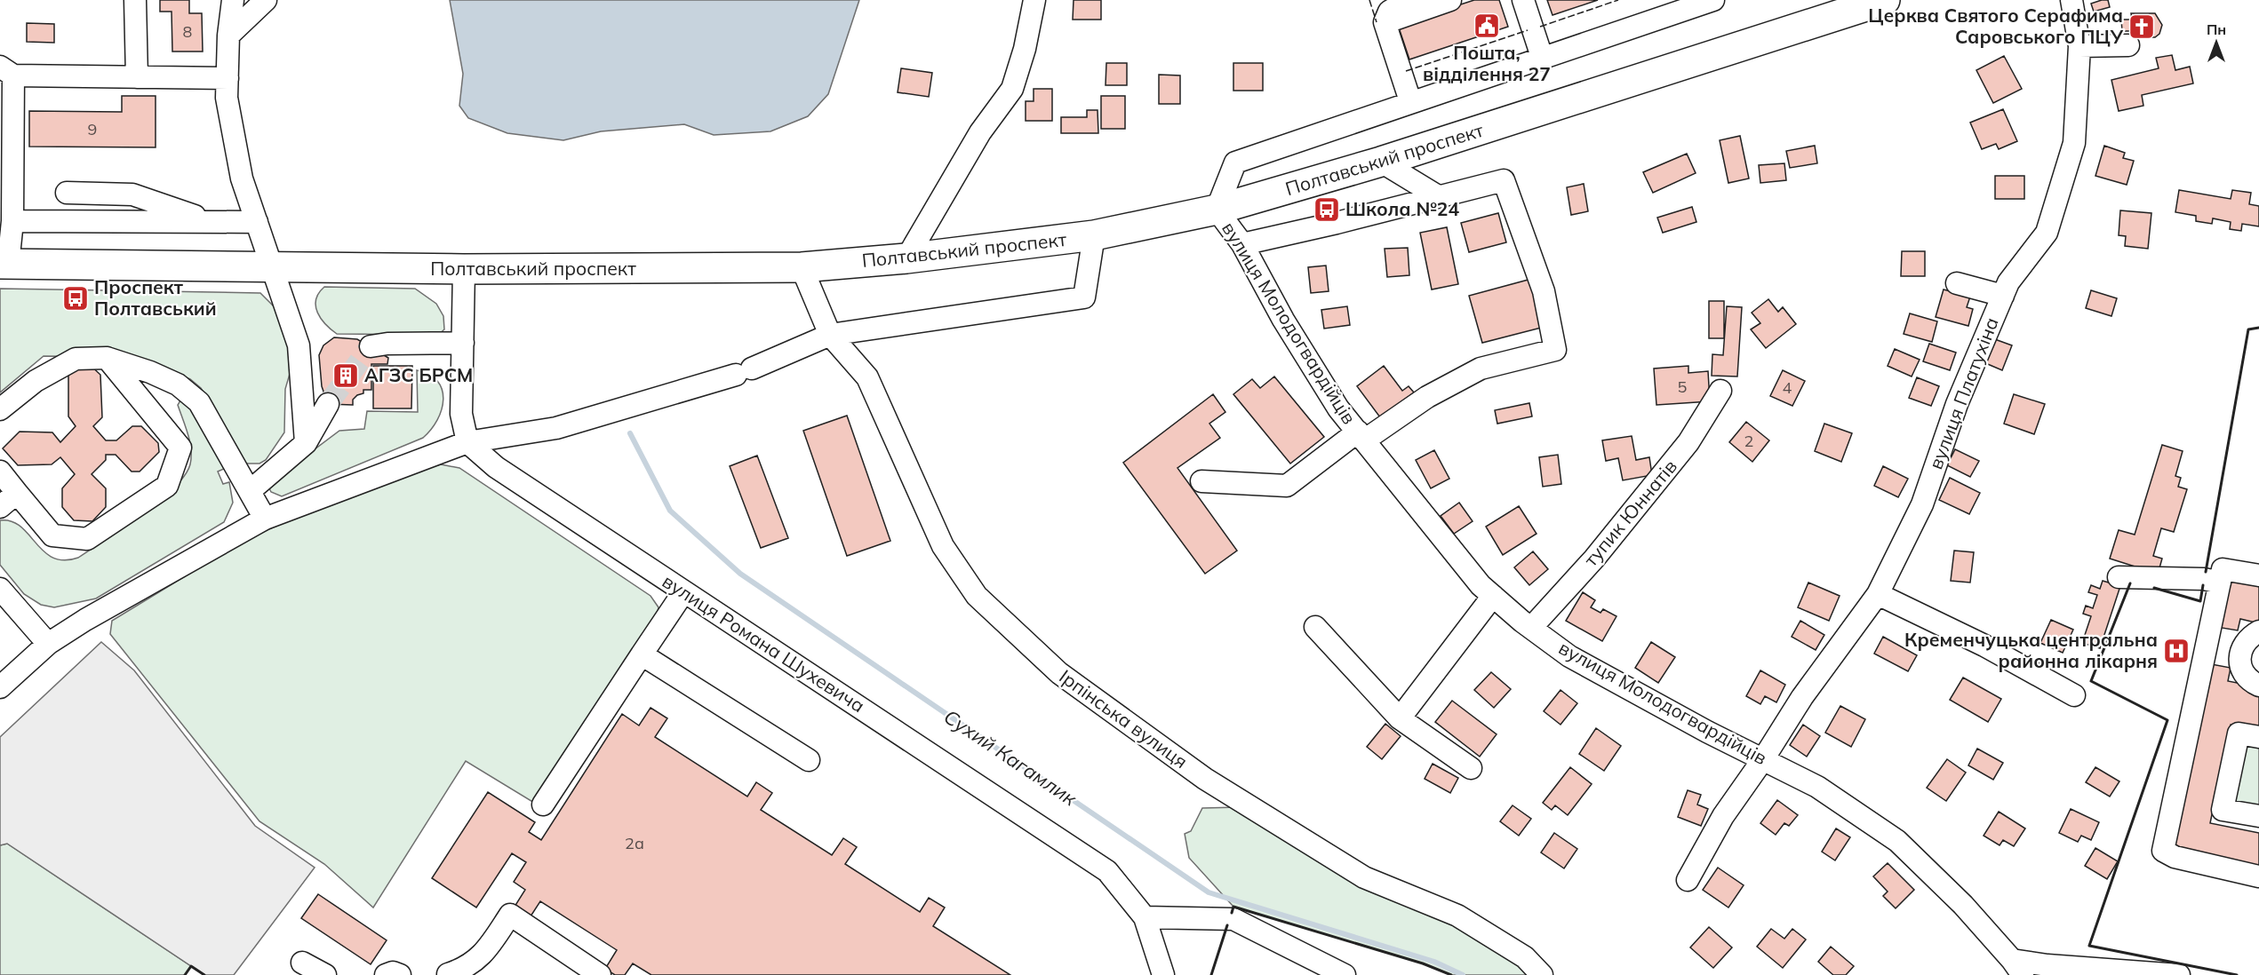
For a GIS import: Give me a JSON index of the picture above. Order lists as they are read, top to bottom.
{
  "streets": {
    "highway": ["Полтавський проспект"],
    "street": [
      "вулиця Молодогвардійців",
      "вулиця Платухіна",
      "тупик Юннатів",
      "вулиця Романа Шухевича",
      "Ірпінська вулиця"
    ]
  },
  "crossings": [
    ["Полтавський проспект", "вулиця Молодогвардійців"],
    ["Полтавський проспект", "Ірпінська вулиця"],
    ["вулиця Молодогвардійців", "вулиця Платухіна"],
    ["вулиця Молодогвардійців", "тупик Юннатів"]
  ],
  "water": ["Сухий Кагамлик"],
  "places": {
    "public building": ["Пошта, відділення 27"],
    "church": ["Церква Святого Серафима Саровського ПЦУ"],
    "bus stop": ["Школа №24", "Проспект Полтавський"],
    "building": ["АГЗС БРСМ"],
    "hospital": ["Кременчуцька центральна районна лікарня"]
  },
  "house_numbers": [
    "8",
    "9",
    "5",
    "4",
    "2",
    "2а"
  ],
  "north": "top"
}
